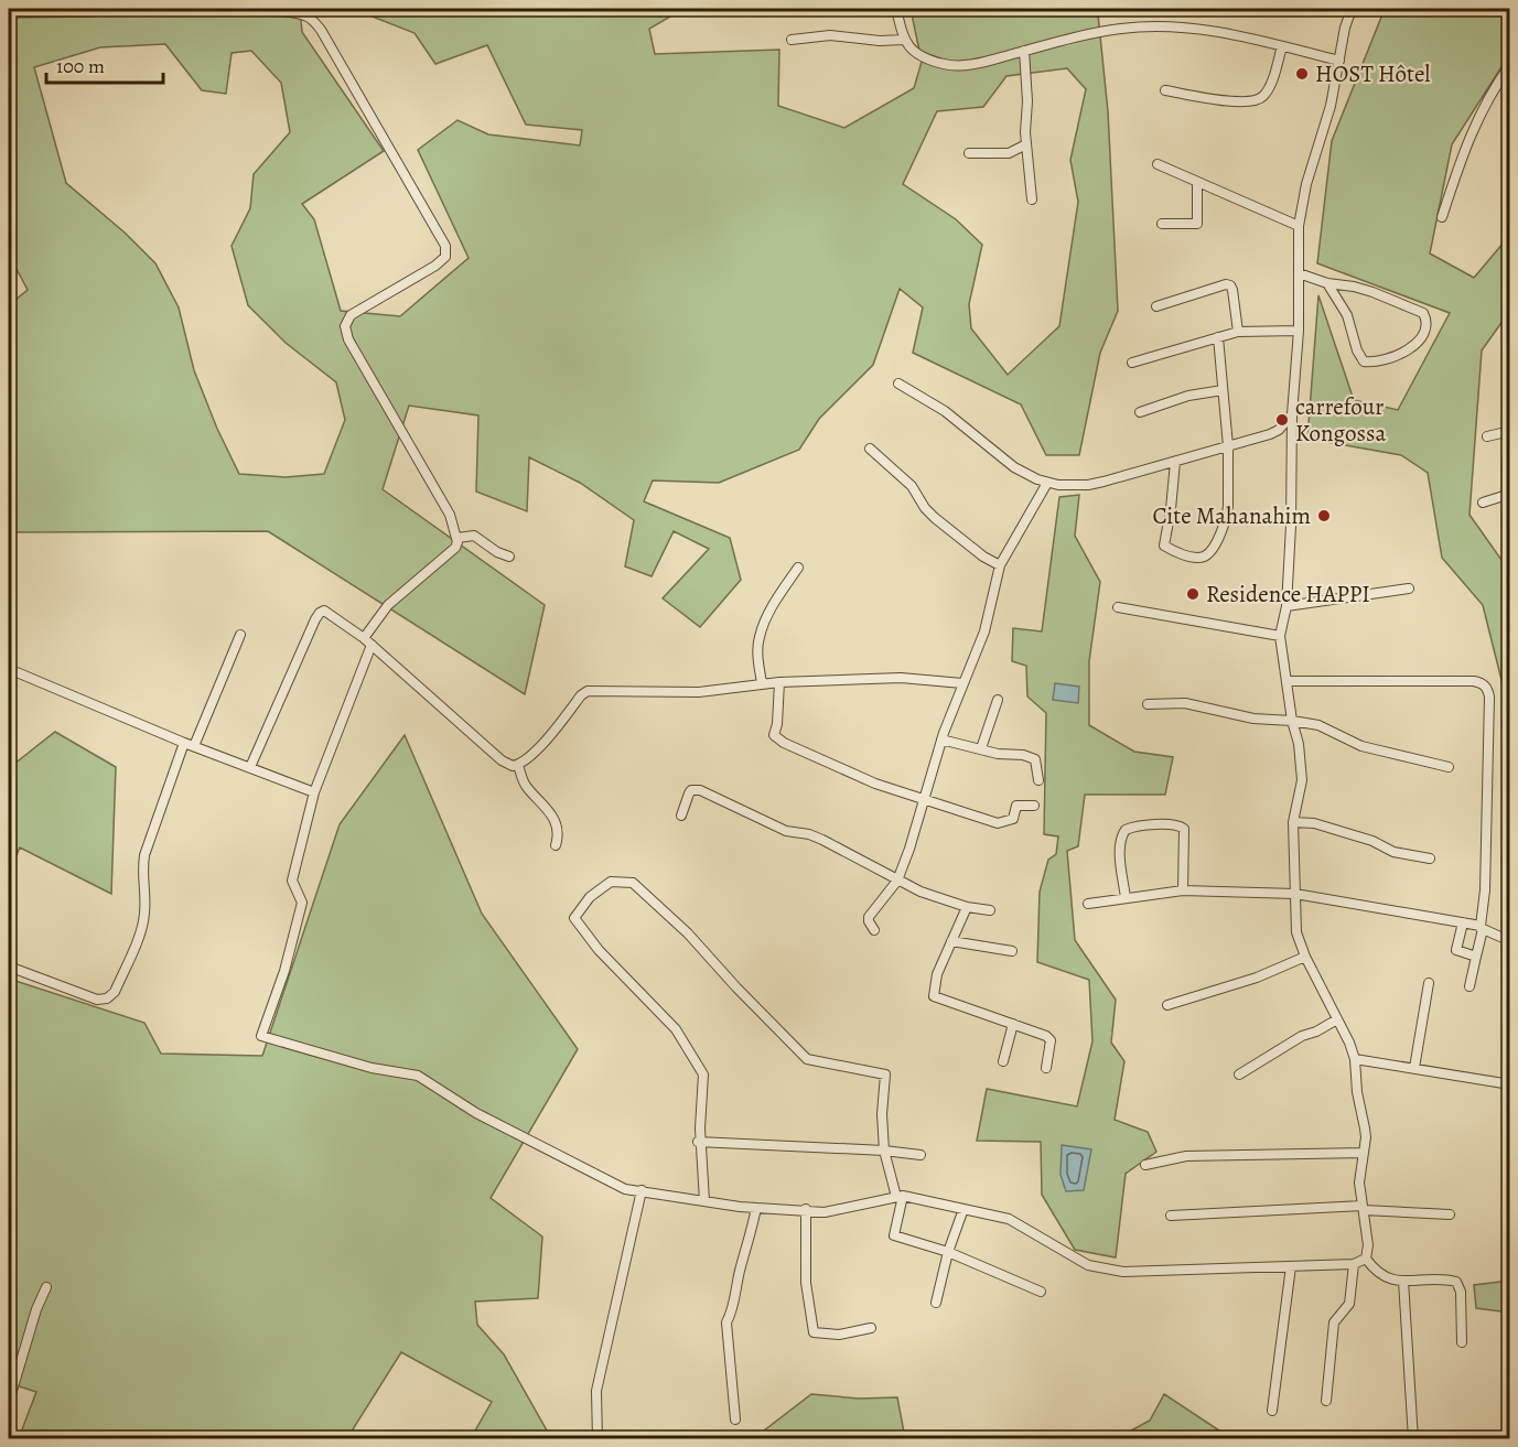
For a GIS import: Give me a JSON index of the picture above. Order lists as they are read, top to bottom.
{
  "places": [
    "HOST Hôtel",
    "carrefour Kongossa",
    "Cite Mahanahim",
    "Residence HAPPI"
  ],
  "scale_bar": "100 m"
}
